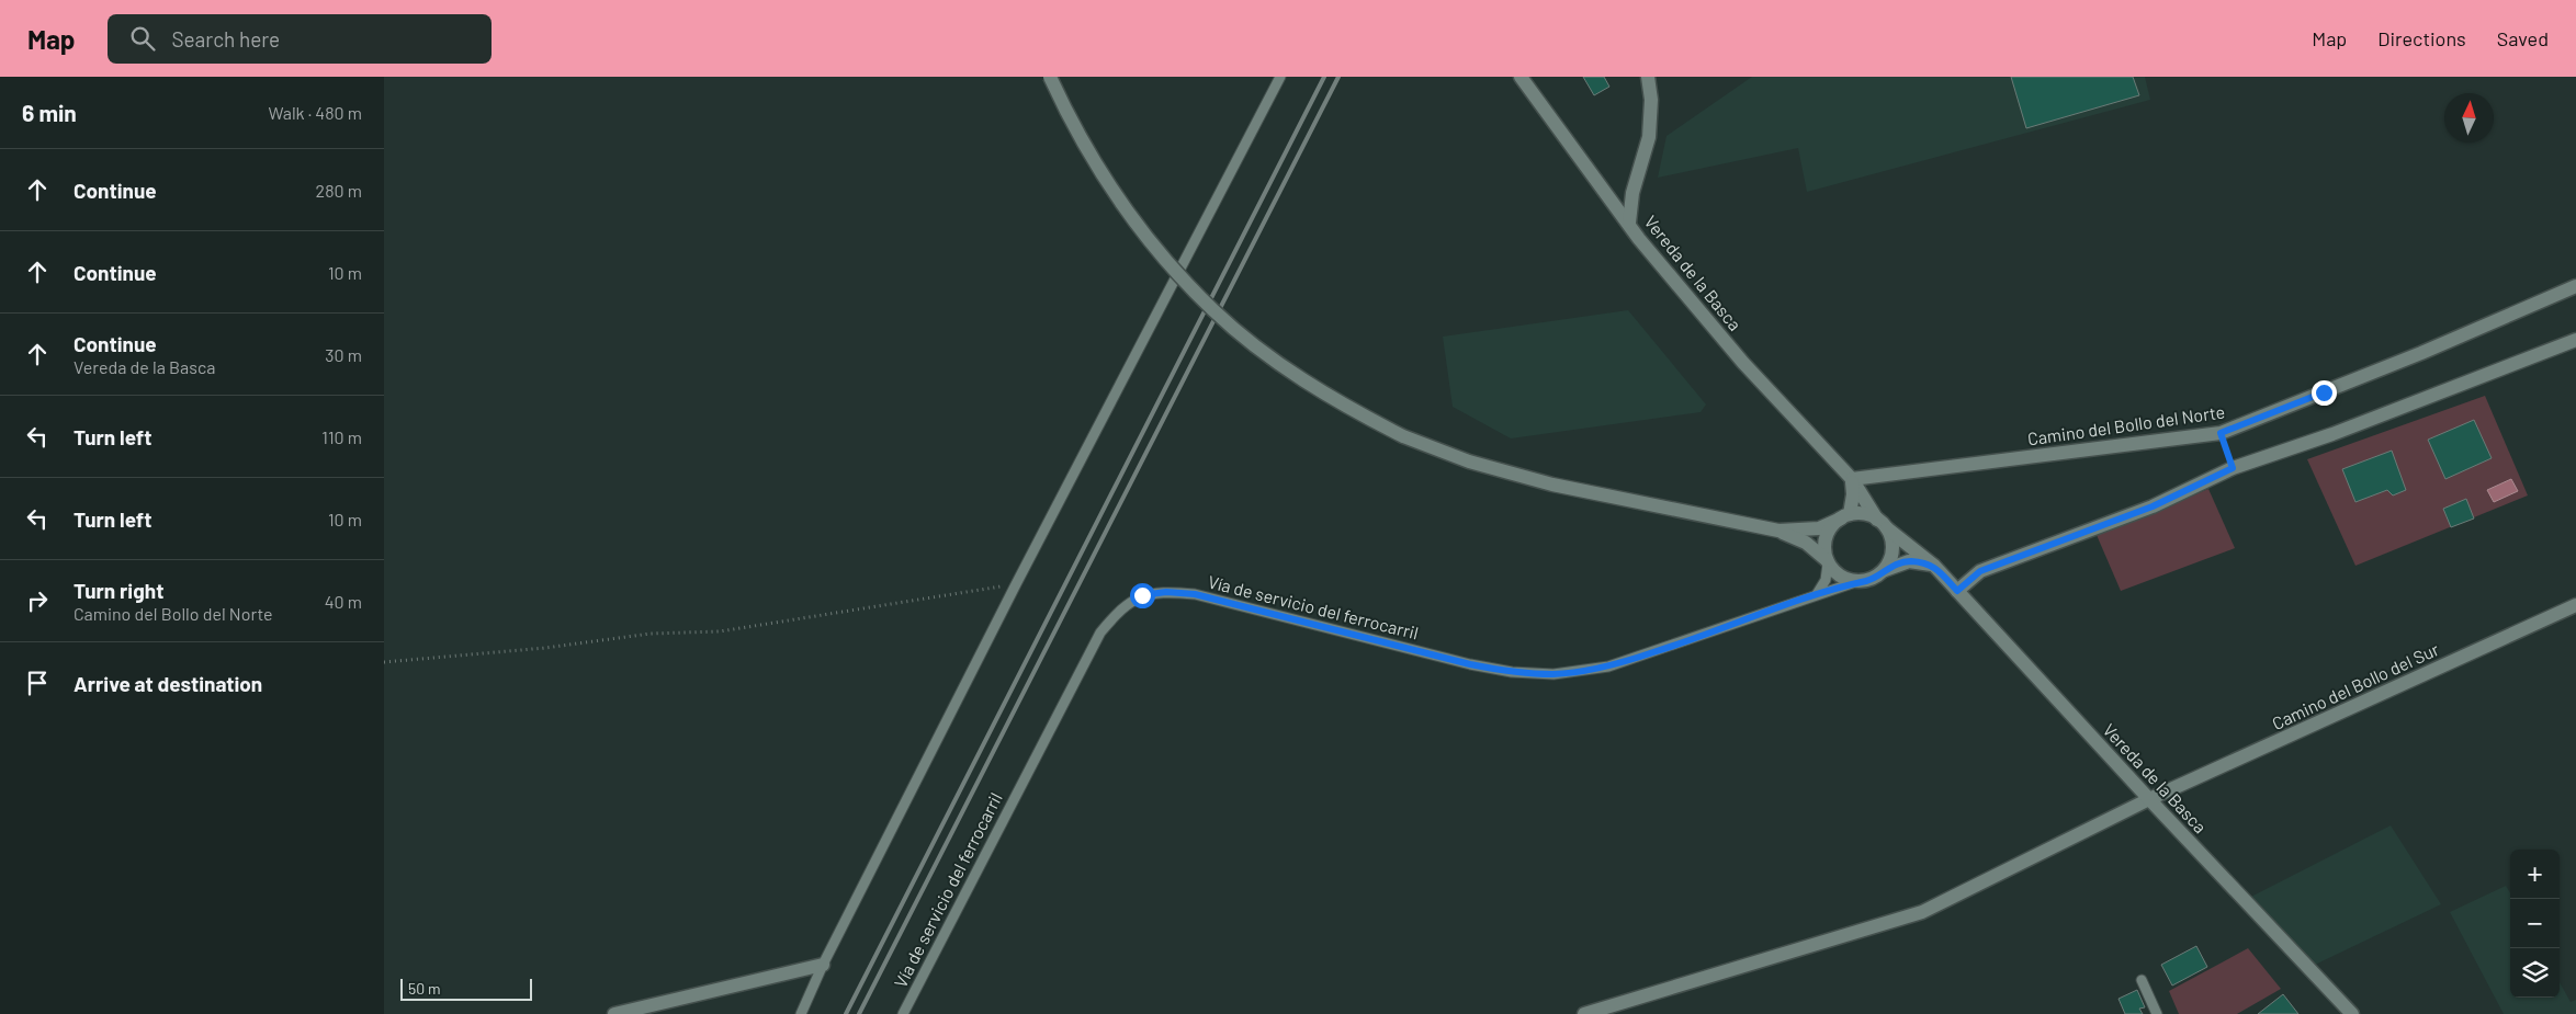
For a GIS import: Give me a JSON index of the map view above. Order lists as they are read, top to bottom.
{
  "streets": {
    "street": ["Vereda de la Basca", "Camino del Bollo del Norte", "Camino del Bollo del Sur"],
    "lane": ["Vía de servicio del ferrocarril"]
  },
  "crossings": [
    ["Vereda de la Basca", "Camino del Bollo del Norte"],
    ["Vereda de la Basca", "Vía de servicio del ferrocarril"],
    ["Vereda de la Basca", "Camino del Bollo del Sur"]
  ],
  "scale_bar": "50 m",
  "north": "top",
  "page": {
    "header": "Map",
    "search": "Search here",
    "nav": ["Map", "Directions", "Saved"],
    "heading": ["6 min", "Walk · 480 m"],
    "list": [
      ["Continue", "280 m"],
      ["Continue", "10 m"],
      ["Continue", "Vereda de la Basca", "30 m"],
      ["Turn left", "110 m"],
      ["Turn left", "10 m"],
      ["Turn right", "Camino del Bollo del Norte", "40 m"],
      "Arrive at destination"
    ],
    "map_buttons": ["+", "−"],
    "scale": "50 m"
  }
}
